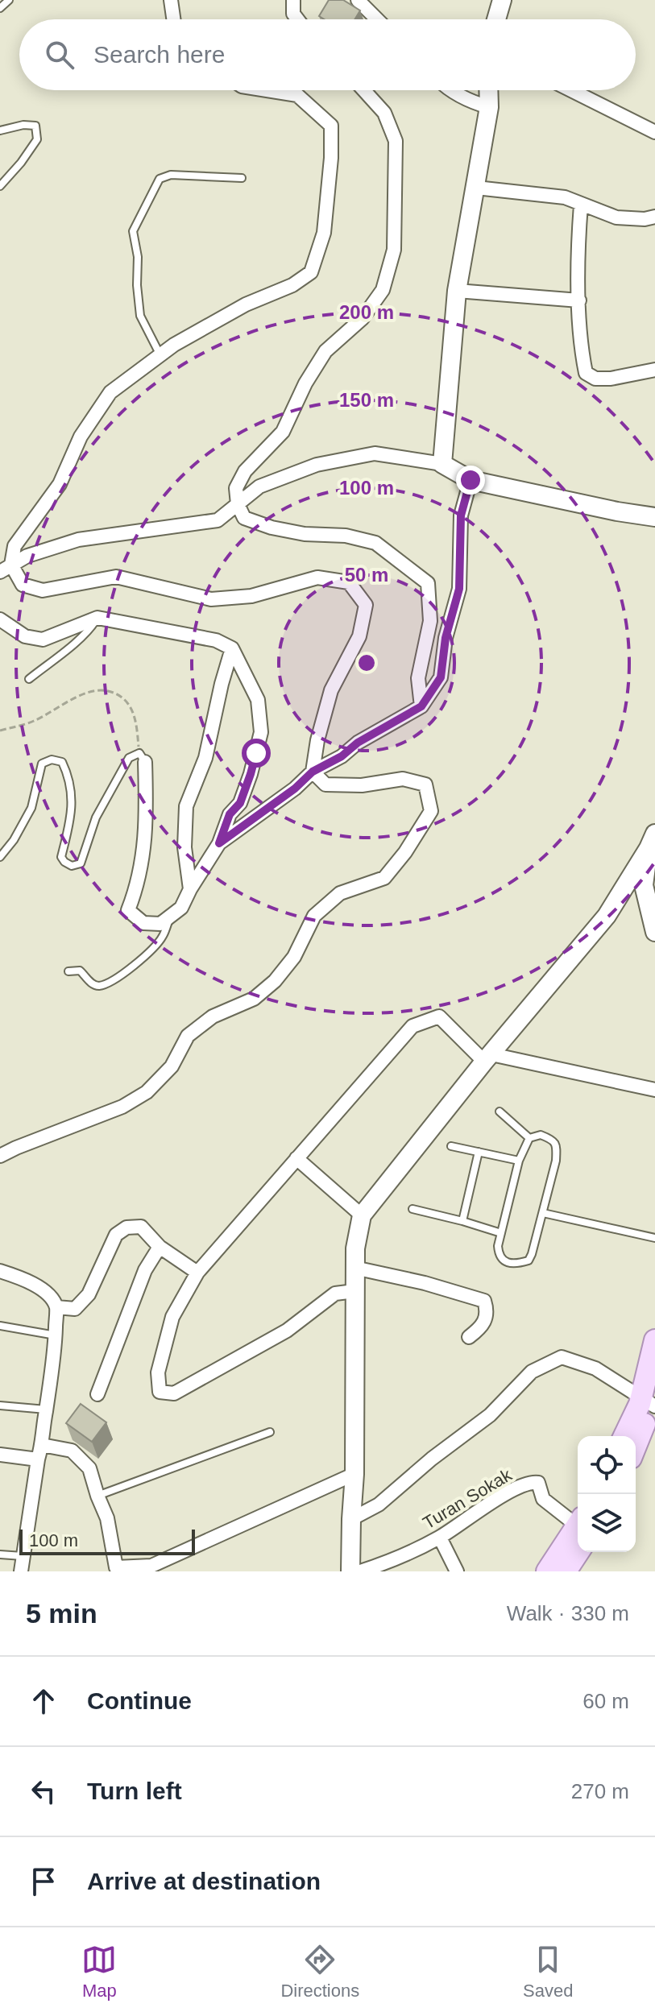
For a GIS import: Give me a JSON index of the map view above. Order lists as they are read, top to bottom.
{
  "streets": {
    "street": ["Turan Sokak"]
  },
  "scale_bar": "100 m",
  "page": {
    "search": "Search here",
    "scale": "100 m",
    "heading": ["5 min", "Walk · 330 m"],
    "list": [
      ["Continue", "60 m"],
      ["Turn left", "270 m"],
      "Arrive at destination"
    ],
    "nav": ["Map", "Directions", "Saved"]
  },
  "rings": [
    "200 m",
    "150 m",
    "100 m",
    "50 m"
  ]
}
